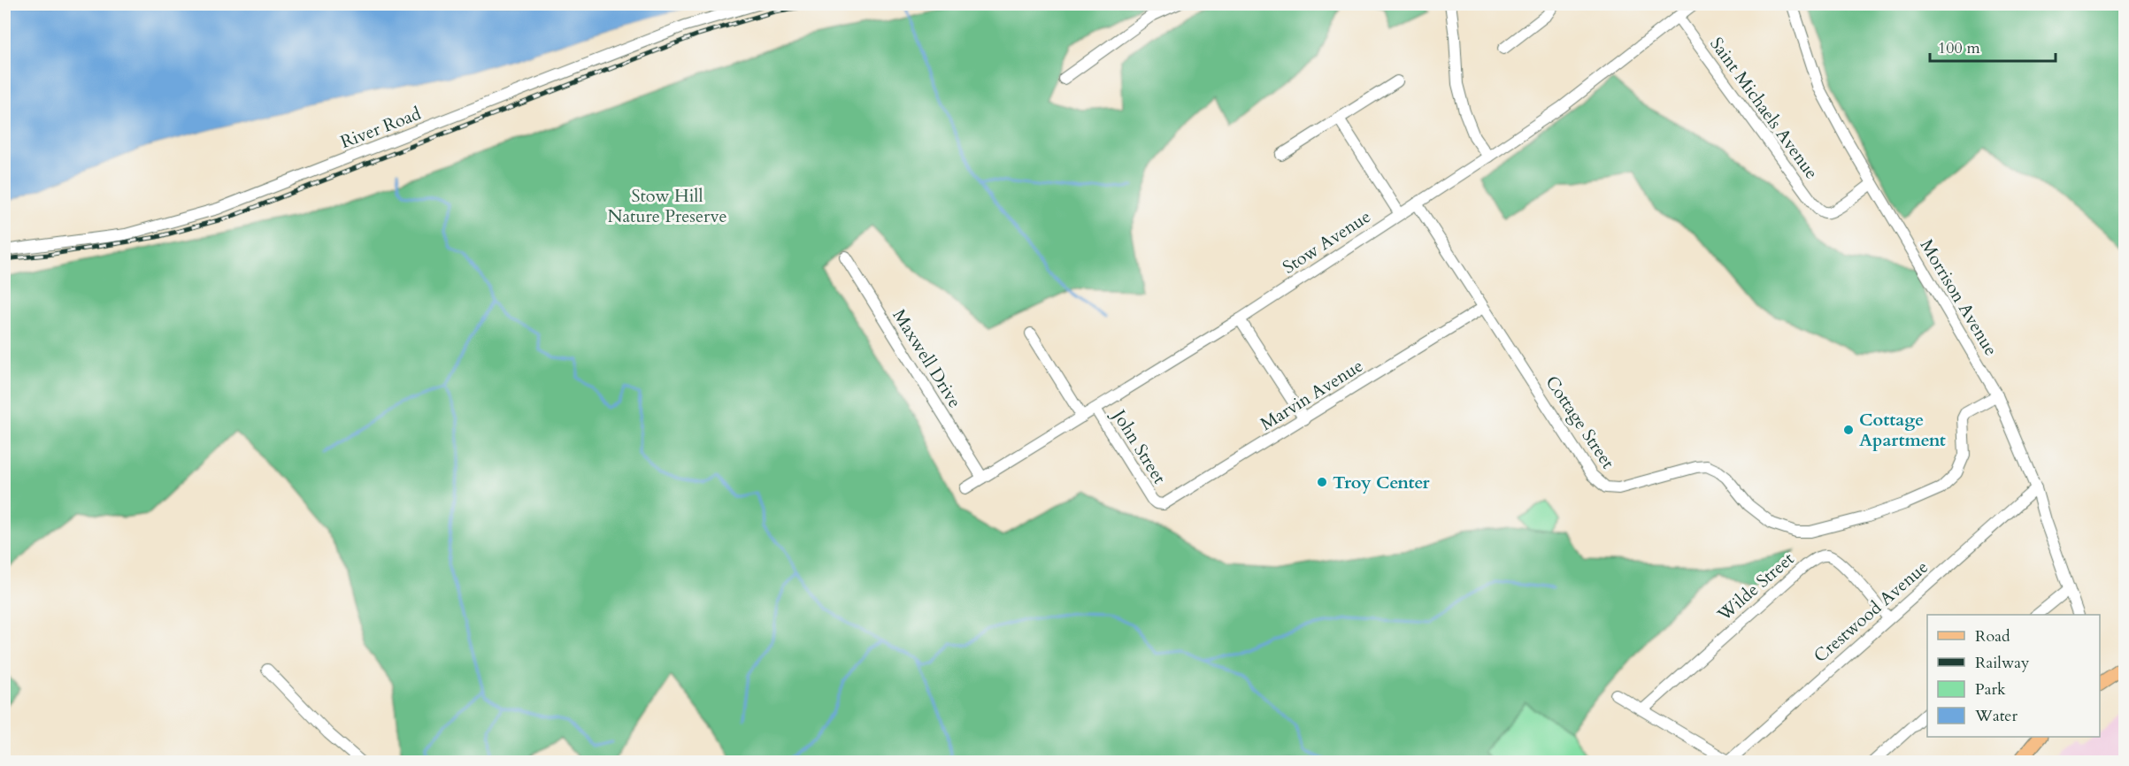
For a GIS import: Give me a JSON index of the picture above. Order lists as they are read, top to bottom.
{
  "streets": {
    "street": [
      "Saint Michaels Avenue",
      "River Road",
      "Stow Avenue",
      "Morrison Avenue",
      "Maxwell Drive",
      "Marvin Avenue",
      "Cottage Street",
      "John Street",
      "Wilde Street",
      "Crestwood Avenue"
    ]
  },
  "crossings": [
    ["Saint Michaels Avenue", "Stow Avenue"],
    ["Saint Michaels Avenue", "Morrison Avenue"],
    ["Stow Avenue", "Maxwell Drive"],
    ["Stow Avenue", "Cottage Street"],
    ["Stow Avenue", "John Street"],
    ["Morrison Avenue", "Cottage Street"],
    ["Morrison Avenue", "Crestwood Avenue"],
    ["Marvin Avenue", "Cottage Street"],
    ["Marvin Avenue", "John Street"],
    ["Wilde Street", "Crestwood Avenue"]
  ],
  "parks": ["Stow Hill Nature Preserve"],
  "places": ["Cottage Apartment", "Troy Center"],
  "legend": [
    "Road",
    "Railway",
    "Park",
    "Water"
  ],
  "scale_bar": "100 m"
}
